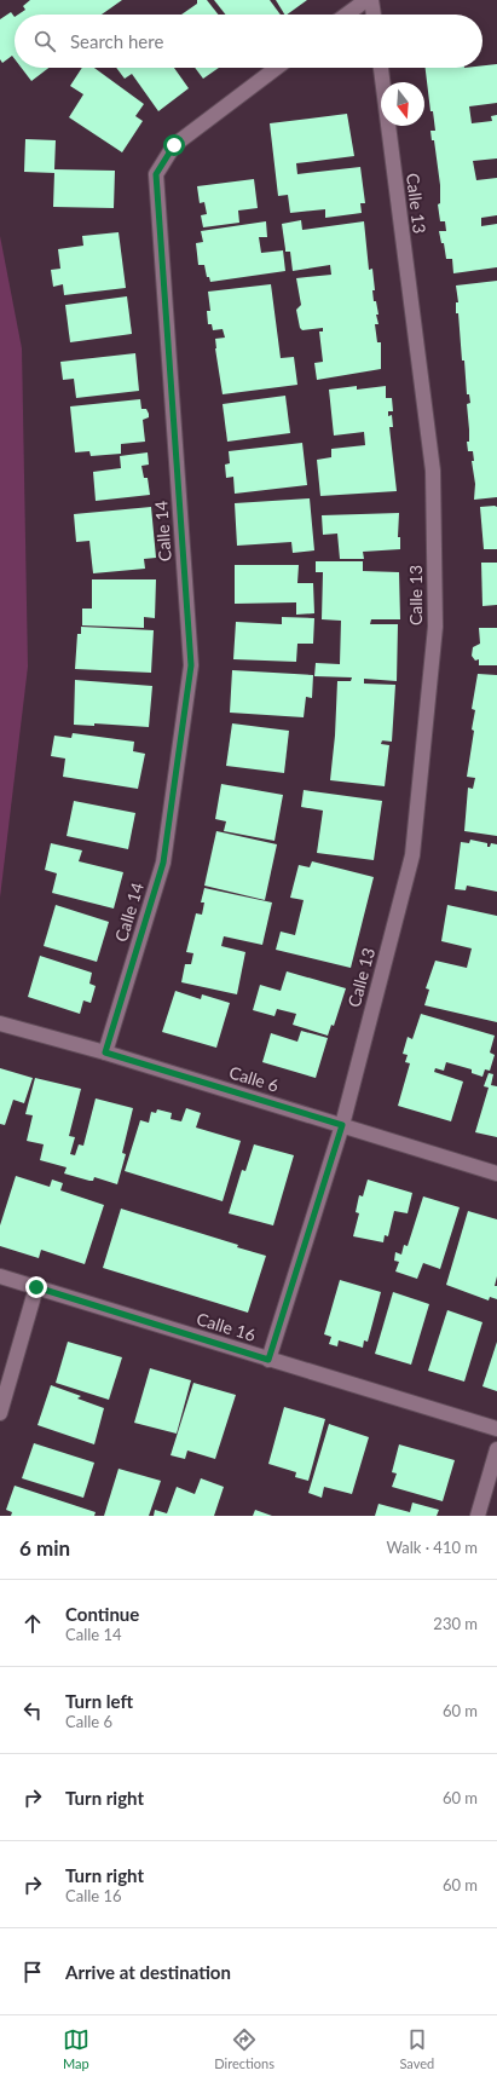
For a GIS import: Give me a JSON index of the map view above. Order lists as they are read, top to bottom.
{
  "streets": {
    "street": [
      "Calle 13",
      "Calle 14",
      "Calle 6",
      "Calle 16"
    ]
  },
  "crossings": [
    ["Calle 13", "Calle 6"],
    ["Calle 13", "Calle 16"],
    ["Calle 14", "Calle 6"]
  ],
  "north": "bottom",
  "page": {
    "search": "Search here",
    "heading": ["6 min", "Walk · 410 m"],
    "list": [
      ["Continue", "Calle 14", "230 m"],
      ["Turn left", "Calle 6", "60 m"],
      ["Turn right", "60 m"],
      ["Turn right", "Calle 16", "60 m"],
      "Arrive at destination"
    ],
    "nav": ["Map", "Directions", "Saved"]
  }
}
